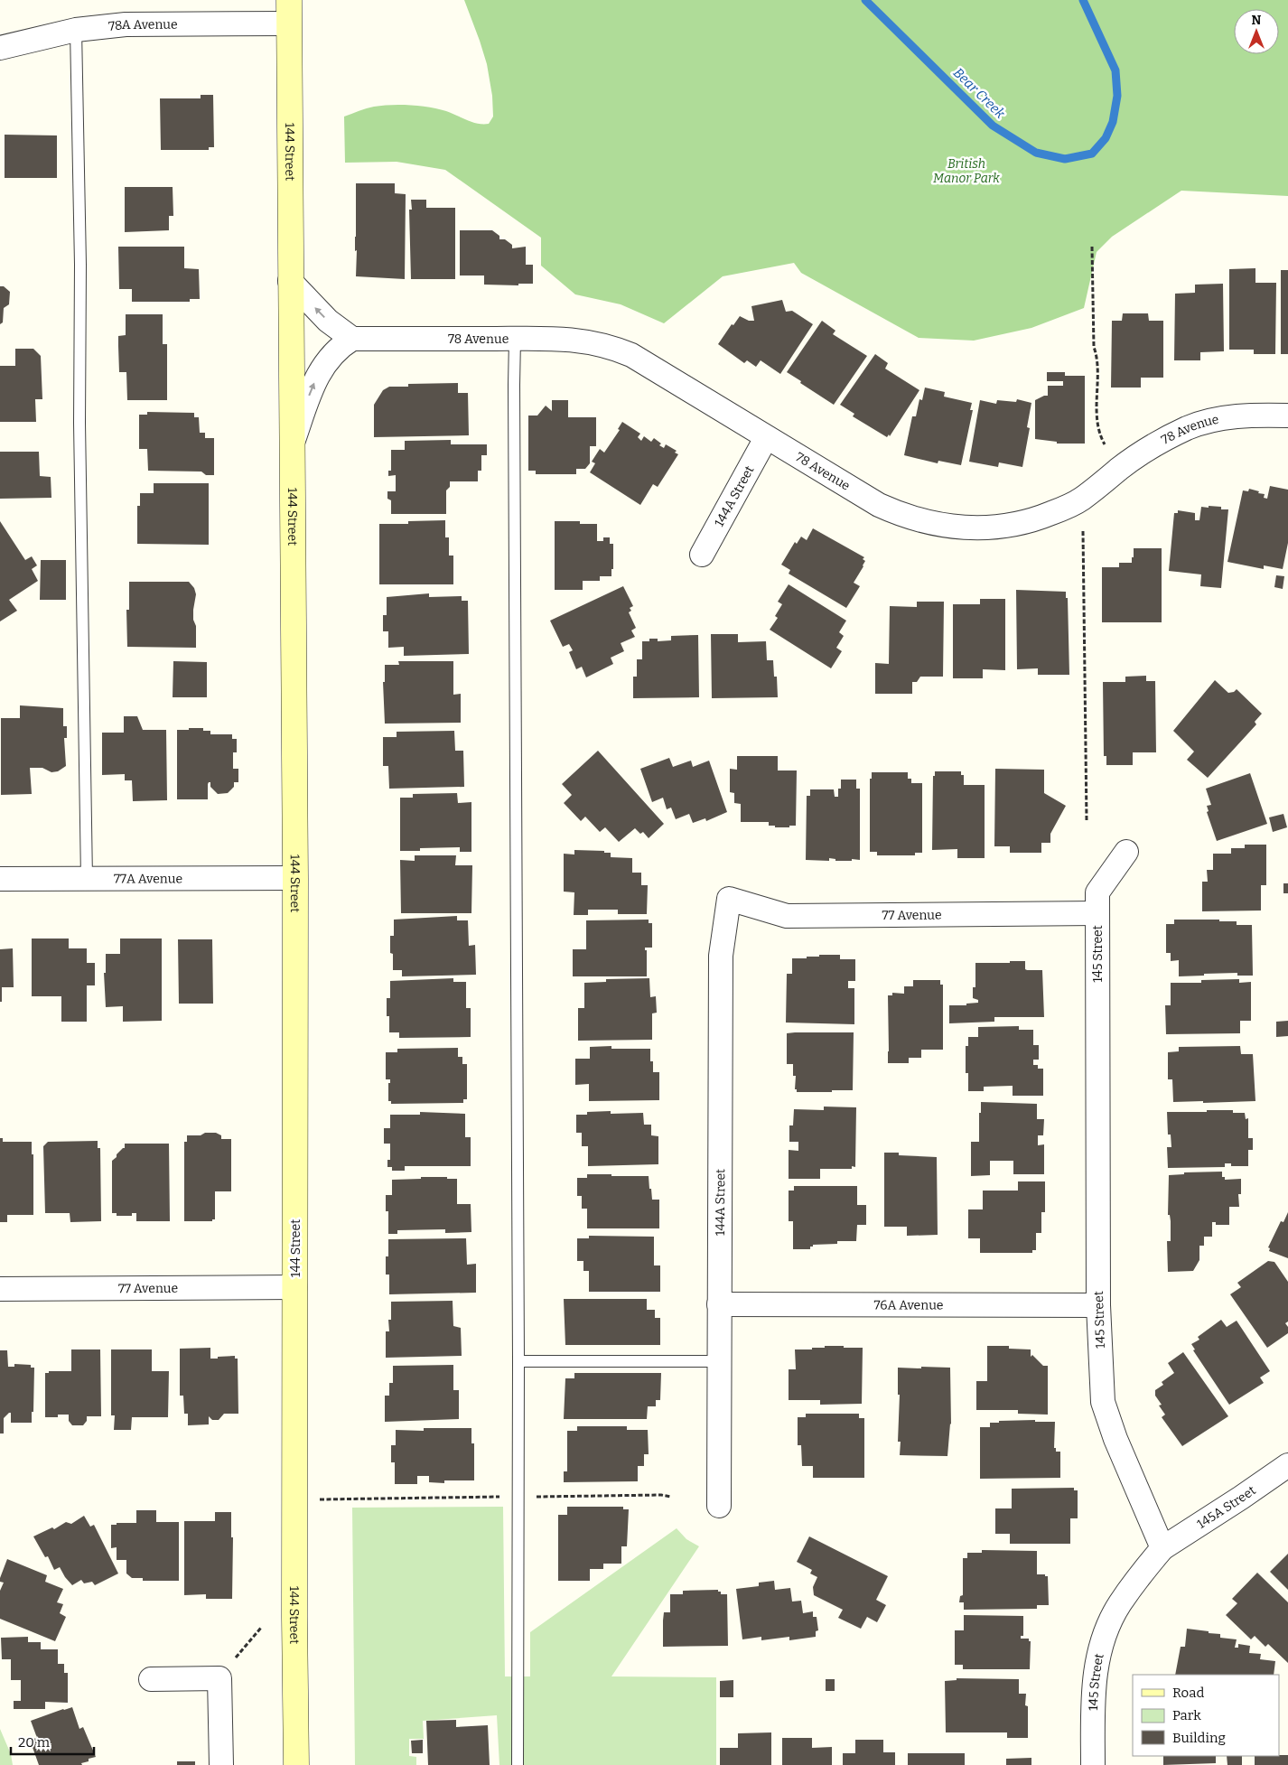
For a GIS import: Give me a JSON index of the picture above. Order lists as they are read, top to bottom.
{
  "streets": {
    "main road": ["144 Street"],
    "street": [
      "78A Avenue",
      "78 Avenue",
      "144A Street",
      "77A Avenue",
      "77 Avenue",
      "145 Street",
      "76A Avenue",
      "145A Street"
    ]
  },
  "crossings": [
    ["78A Avenue", "144 Street"],
    ["144 Street", "77A Avenue"],
    ["144 Street", "77 Avenue"],
    ["78 Avenue", "144A Street"],
    ["144A Street", "77 Avenue"],
    ["144A Street", "76A Avenue"],
    ["77 Avenue", "145 Street"],
    ["145 Street", "76A Avenue"],
    ["145 Street", "145A Street"]
  ],
  "water": ["Bear Creek"],
  "parks": ["British Manor Park"],
  "legend": ["Road", "Park", "Building"],
  "scale_bar": "20 m",
  "north": "top"
}
